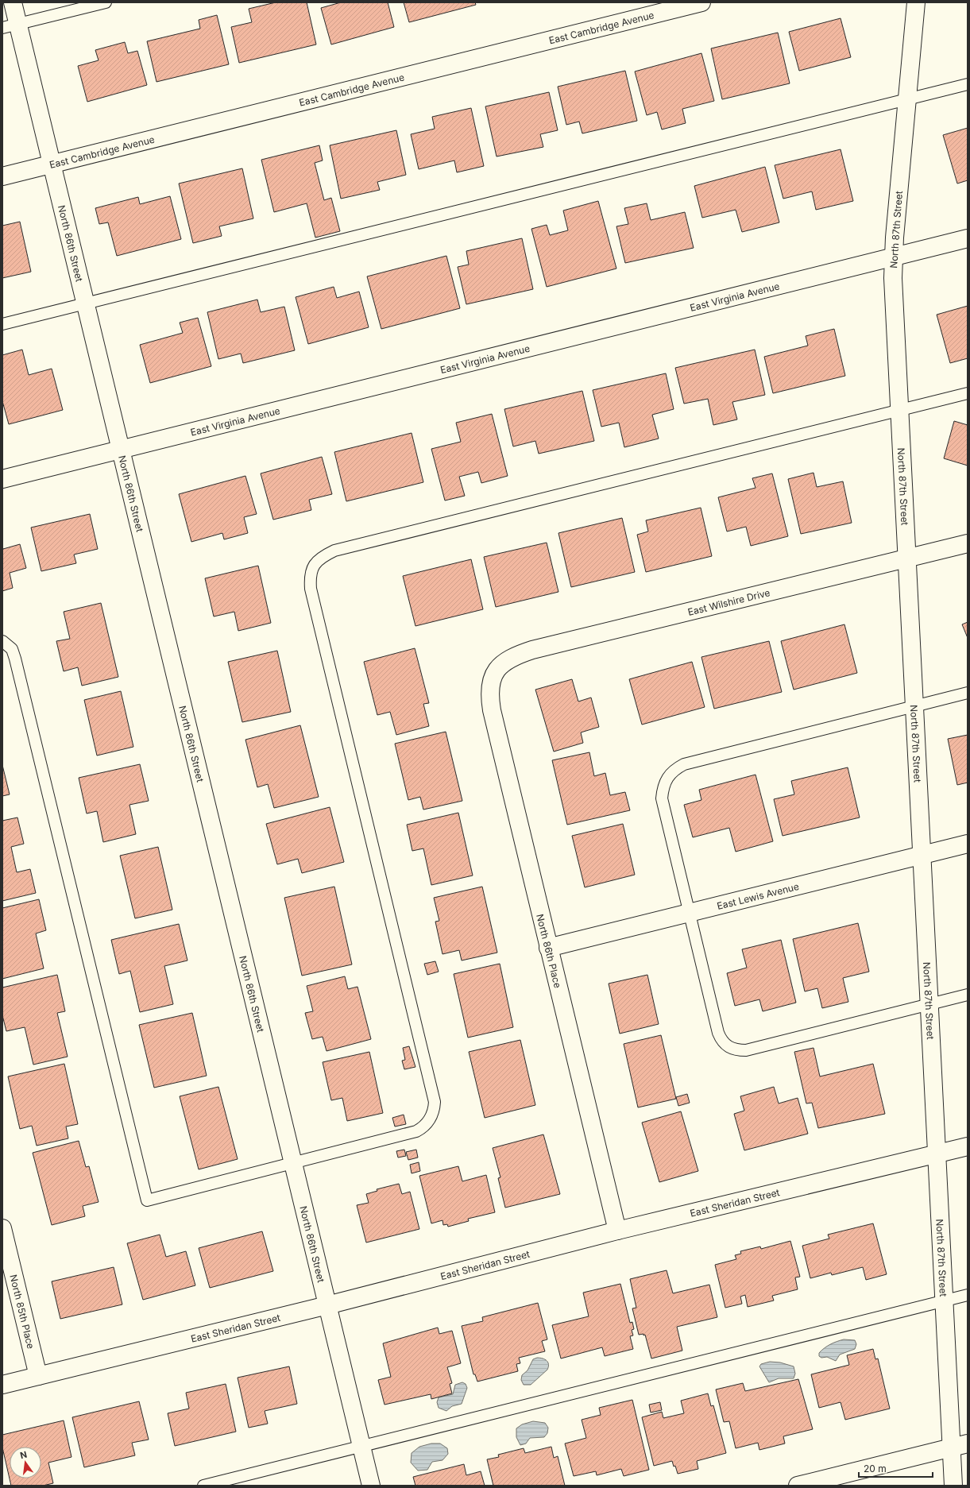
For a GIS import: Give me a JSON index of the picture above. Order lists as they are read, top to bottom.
{
  "streets": {
    "street": [
      "East Cambridge Avenue",
      "North 87th Street",
      "North 86th Street",
      "East Virginia Avenue",
      "East Wilshire Drive",
      "East Lewis Avenue",
      "North 86th Place",
      "East Sheridan Street",
      "North 85th Place"
    ]
  },
  "crossings": [
    ["East Cambridge Avenue", "North 86th Street"],
    ["North 87th Street", "East Virginia Avenue"],
    ["North 87th Street", "East Wilshire Drive"],
    ["North 87th Street", "East Lewis Avenue"],
    ["North 87th Street", "East Sheridan Street"],
    ["North 86th Street", "East Virginia Avenue"],
    ["North 86th Street", "East Sheridan Street"],
    ["East Wilshire Drive", "North 86th Place"],
    ["East Lewis Avenue", "North 86th Place"],
    ["North 86th Place", "East Sheridan Street"],
    ["East Sheridan Street", "North 85th Place"]
  ],
  "scale_bar": "20 m",
  "north": "top"
}
